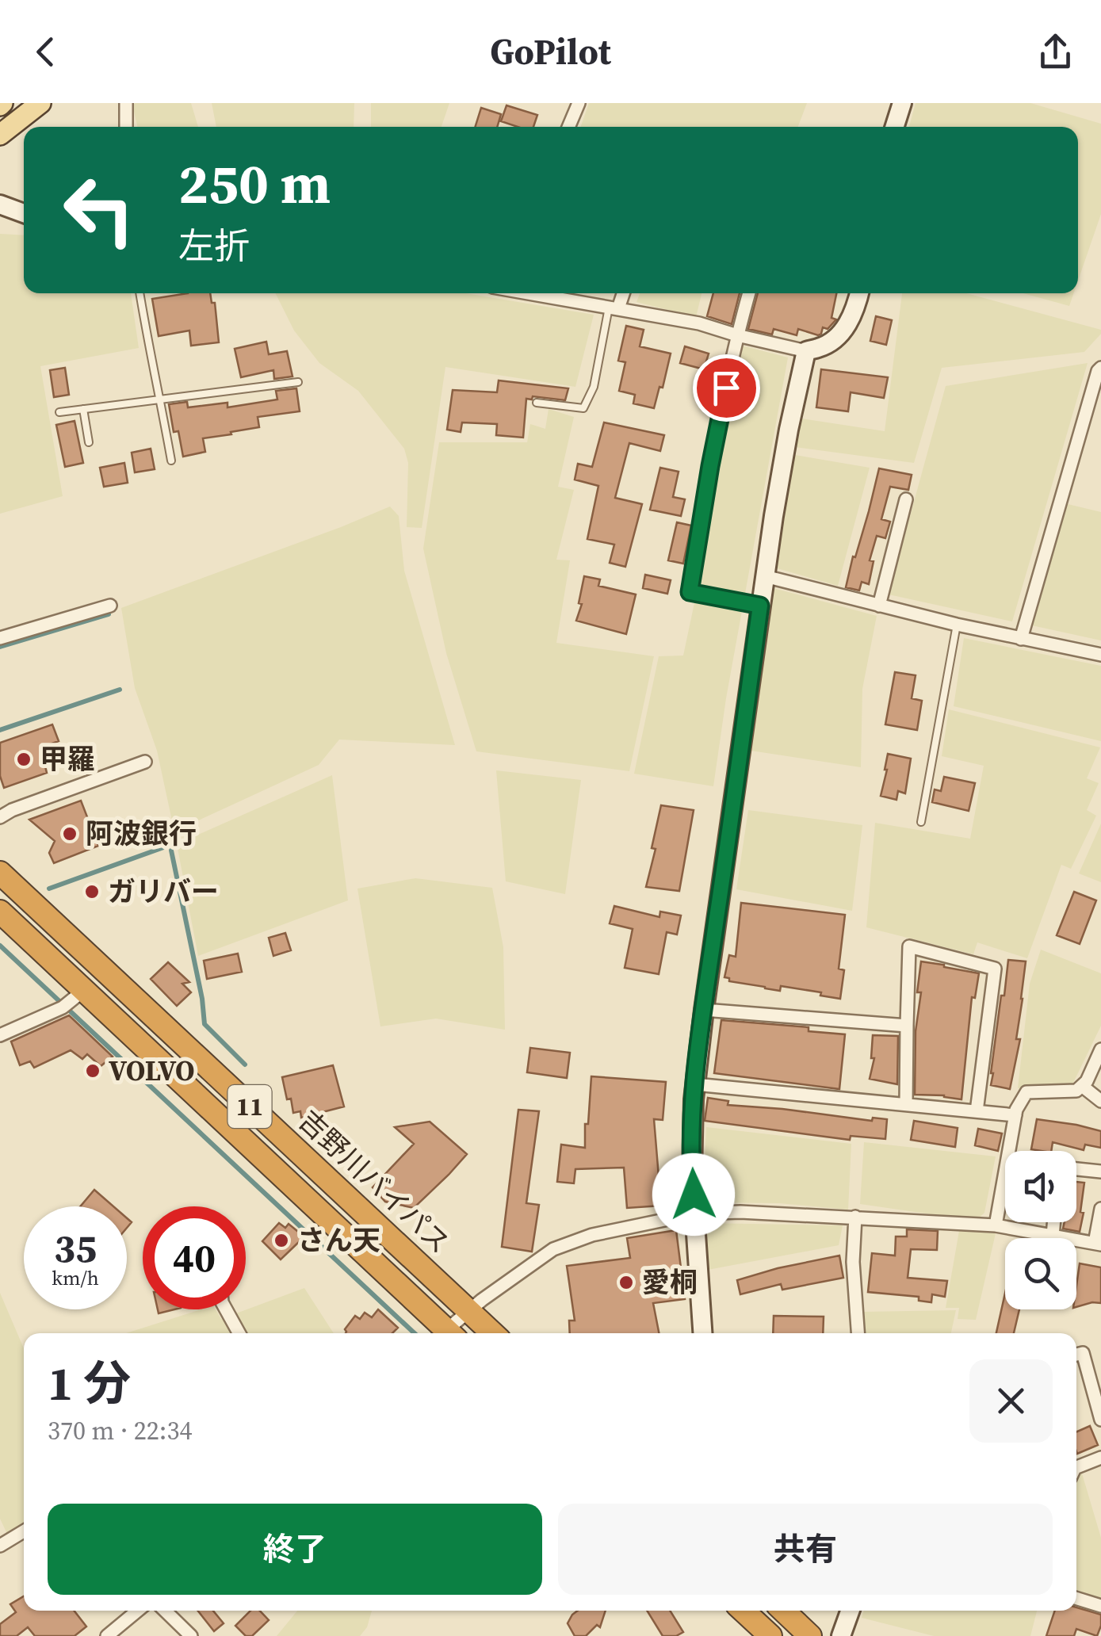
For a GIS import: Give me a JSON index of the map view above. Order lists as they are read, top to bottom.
{
  "streets": {
    "highway": ["11", "吉野川バイパス"]
  },
  "places": [
    "甲羅",
    "阿波銀行",
    "ガリバー",
    "VOLVO",
    "さん天",
    "愛桐"
  ],
  "page": {
    "header": "GoPilot",
    "turn": ["250 m", "左折"],
    "speed": "35 km/h",
    "limit": "40",
    "heading": ["1 分", "370 m · 22:34"],
    "buttons": ["終了", "共有"]
  }
}
